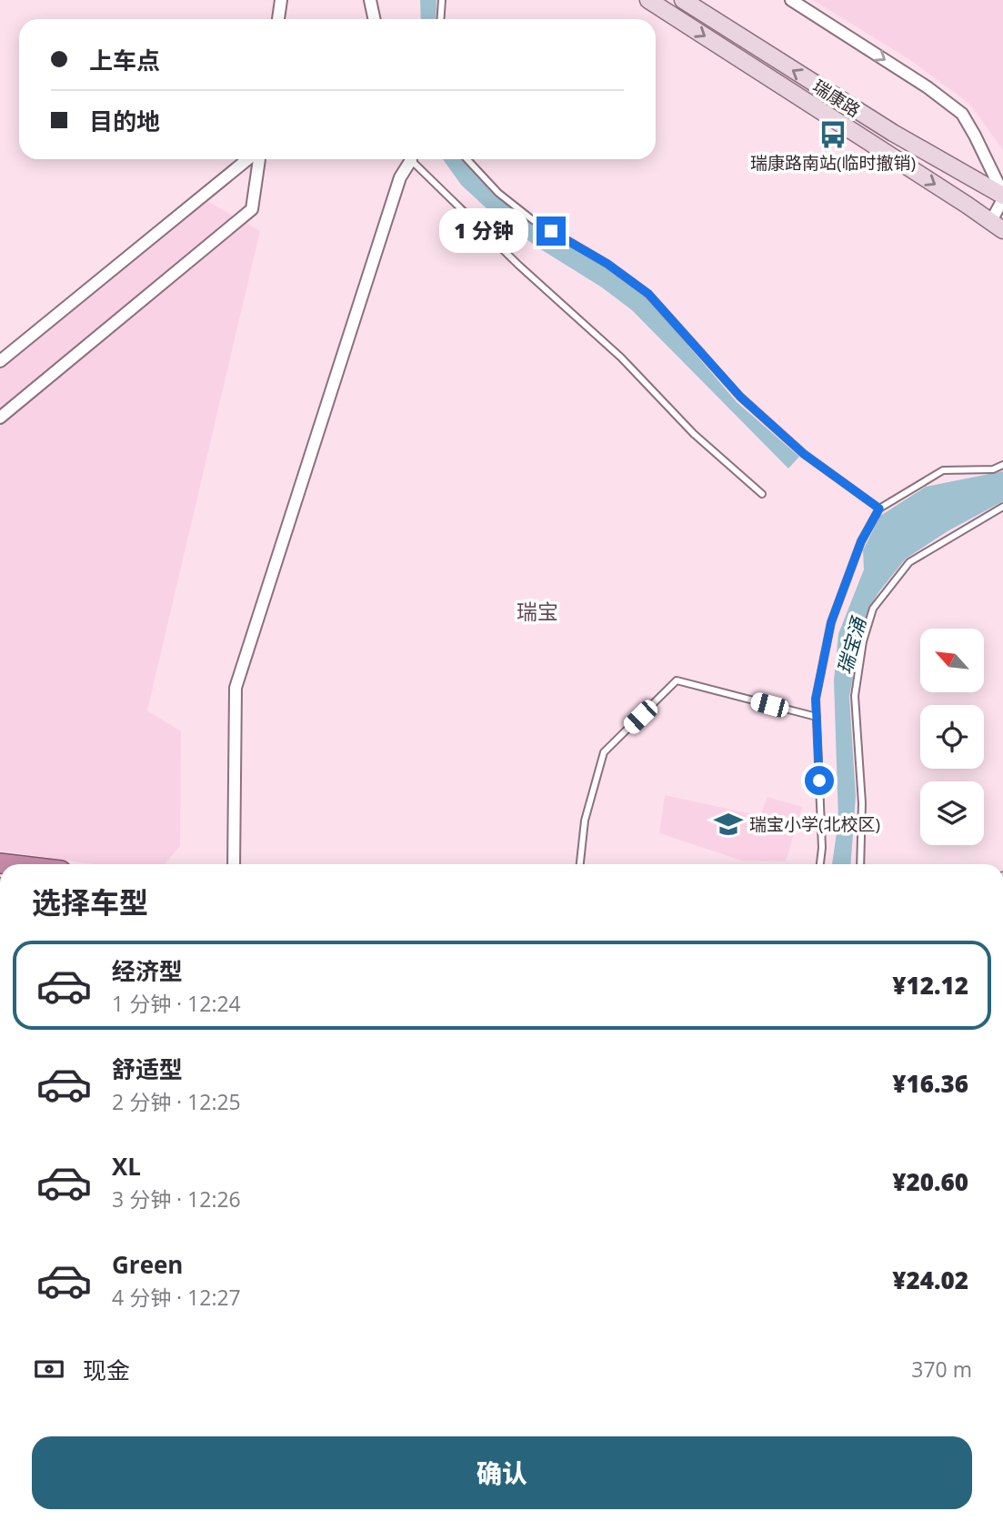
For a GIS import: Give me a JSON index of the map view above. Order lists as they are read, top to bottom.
{
  "streets": {
    "main road": ["瑞康路"]
  },
  "districts": ["瑞宝"],
  "water": ["瑞宝涌"],
  "places": {
    "bus stop": ["瑞康路南站(临时撤销)"],
    "school or university": ["瑞宝小学(北校区)"]
  },
  "north": "top left",
  "page": {
    "banner": ["上车点", "目的地"],
    "bubble": "1 分钟",
    "heading": "选择车型",
    "list": [
      {
        "name": "经济型",
        "note": "1 分钟 · 12:24",
        "value": "¥12.12"
      },
      {
        "name": "舒适型",
        "note": "2 分钟 · 12:25",
        "value": "¥16.36"
      },
      {
        "name": "XL",
        "note": "3 分钟 · 12:26",
        "value": "¥20.60"
      },
      {
        "name": "Green",
        "note": "4 分钟 · 12:27",
        "value": "¥24.02"
      }
    ],
    "pay": ["现金", "370 m"],
    "buttons": "确认"
  }
}
